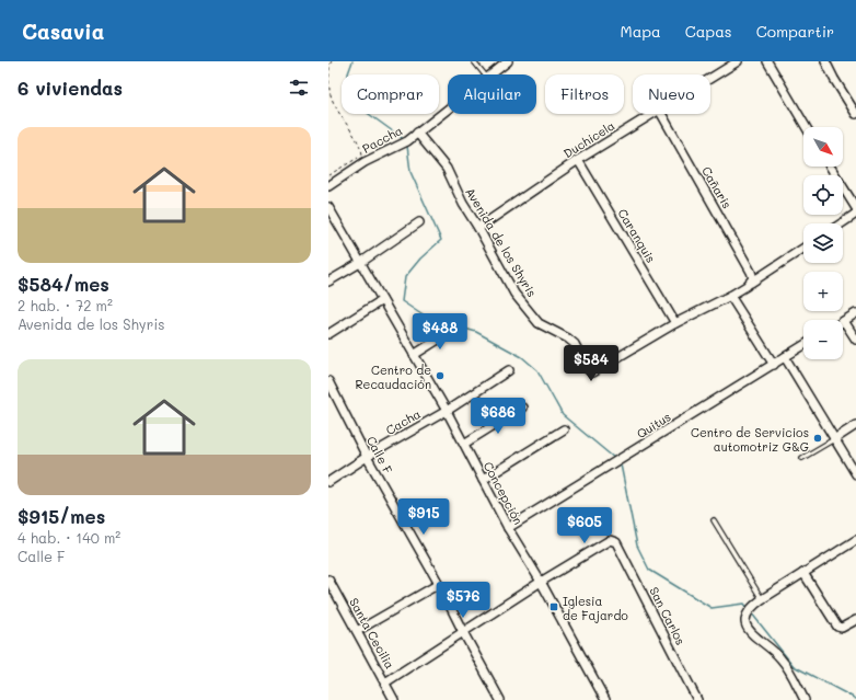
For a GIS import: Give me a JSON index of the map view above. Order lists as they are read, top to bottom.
{
  "streets": {
    "street": [
      "Paccha",
      "Duchicela",
      "Cañaris",
      "Caranquis",
      "Avenida de los Shyris",
      "Cacha",
      "Quitus",
      "Calle F",
      "Concepción",
      "San Carlos",
      "Santa Cecilia"
    ]
  },
  "crossings": [
    ["Paccha", "Avenida de los Shyris"],
    ["Duchicela", "Caranquis"],
    ["Duchicela", "Avenida de los Shyris"],
    ["Cañaris", "Avenida de los Shyris"],
    ["Caranquis", "Avenida de los Shyris"],
    ["Cacha", "Calle F"],
    ["Cacha", "Concepción"],
    ["Quitus", "Concepción"],
    ["Concepción", "San Carlos"]
  ],
  "places": {
    "other": ["Centro de Recaudación", "Centro de Servicios automotriz G&G"],
    "transit": ["Iglesia de Fajardo"]
  },
  "north": "bottom right",
  "page": {
    "header": "Casavia",
    "nav": ["Mapa", "Capas", "Compartir"],
    "heading": "6 viviendas",
    "chip": [
      "Comprar",
      "Alquilar",
      "Filtros",
      "Nuevo"
    ],
    "list": [
      {
        "name": "$584/mes",
        "note": "2 hab. · 72 m² · Avenida de los Shyris"
      },
      {
        "name": "$915/mes",
        "note": "4 hab. · 140 m² · Calle F"
      }
    ],
    "map_buttons": ["+", "−"],
    "price": [
      "$488",
      "$584",
      "$686",
      "$915",
      "$605",
      "$576"
    ]
  }
}
